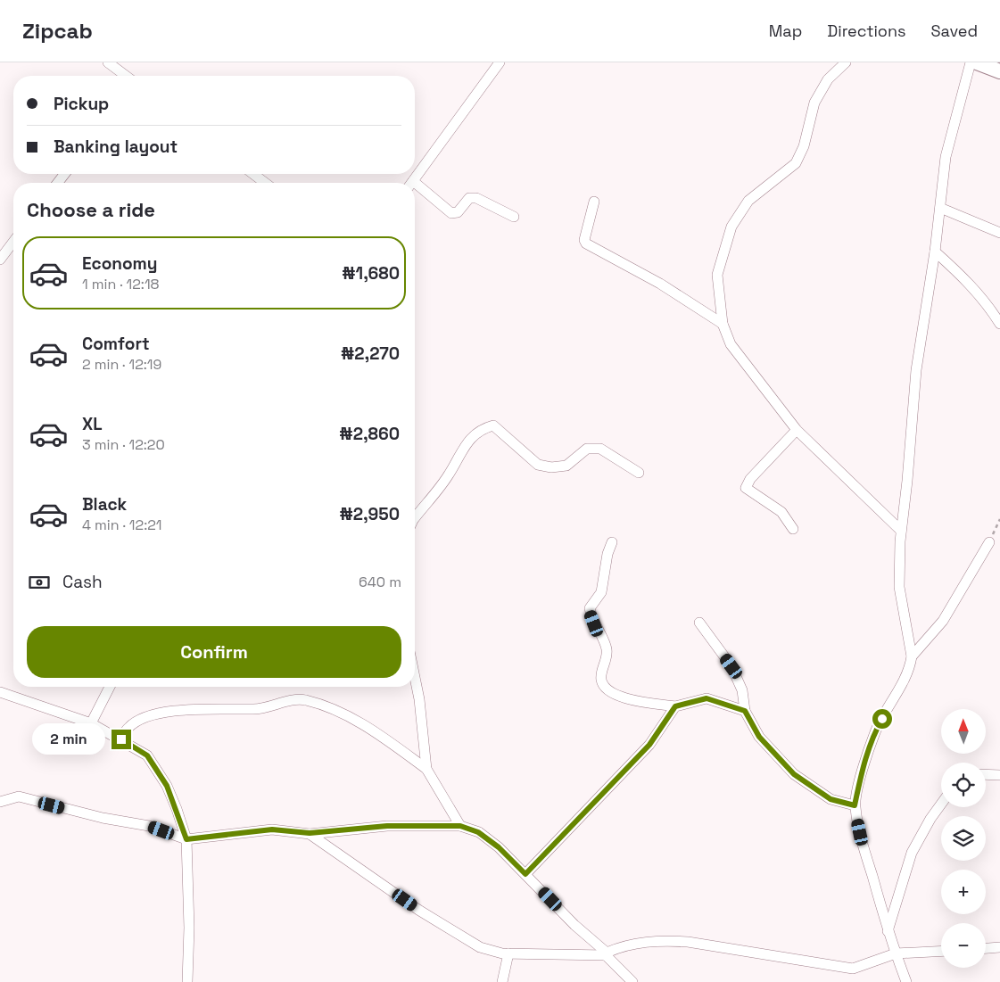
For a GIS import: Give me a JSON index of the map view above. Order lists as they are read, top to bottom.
{
  "north": "top",
  "page": {
    "header": "Zipcab",
    "nav": ["Map", "Directions", "Saved"],
    "banner": ["Pickup", "Banking layout"],
    "heading": "Choose a ride",
    "list": [
      {
        "name": "Economy",
        "note": "1 min · 12:18",
        "value": "₦1,680"
      },
      {
        "name": "Comfort",
        "note": "2 min · 12:19",
        "value": "₦2,270"
      },
      {
        "name": "XL",
        "note": "3 min · 12:20",
        "value": "₦2,860"
      },
      {
        "name": "Black",
        "note": "4 min · 12:21",
        "value": "₦2,950"
      }
    ],
    "pay": ["Cash", "640 m"],
    "buttons": "Confirm",
    "map_buttons": ["+", "−"],
    "bubble": "2 min"
  }
}
